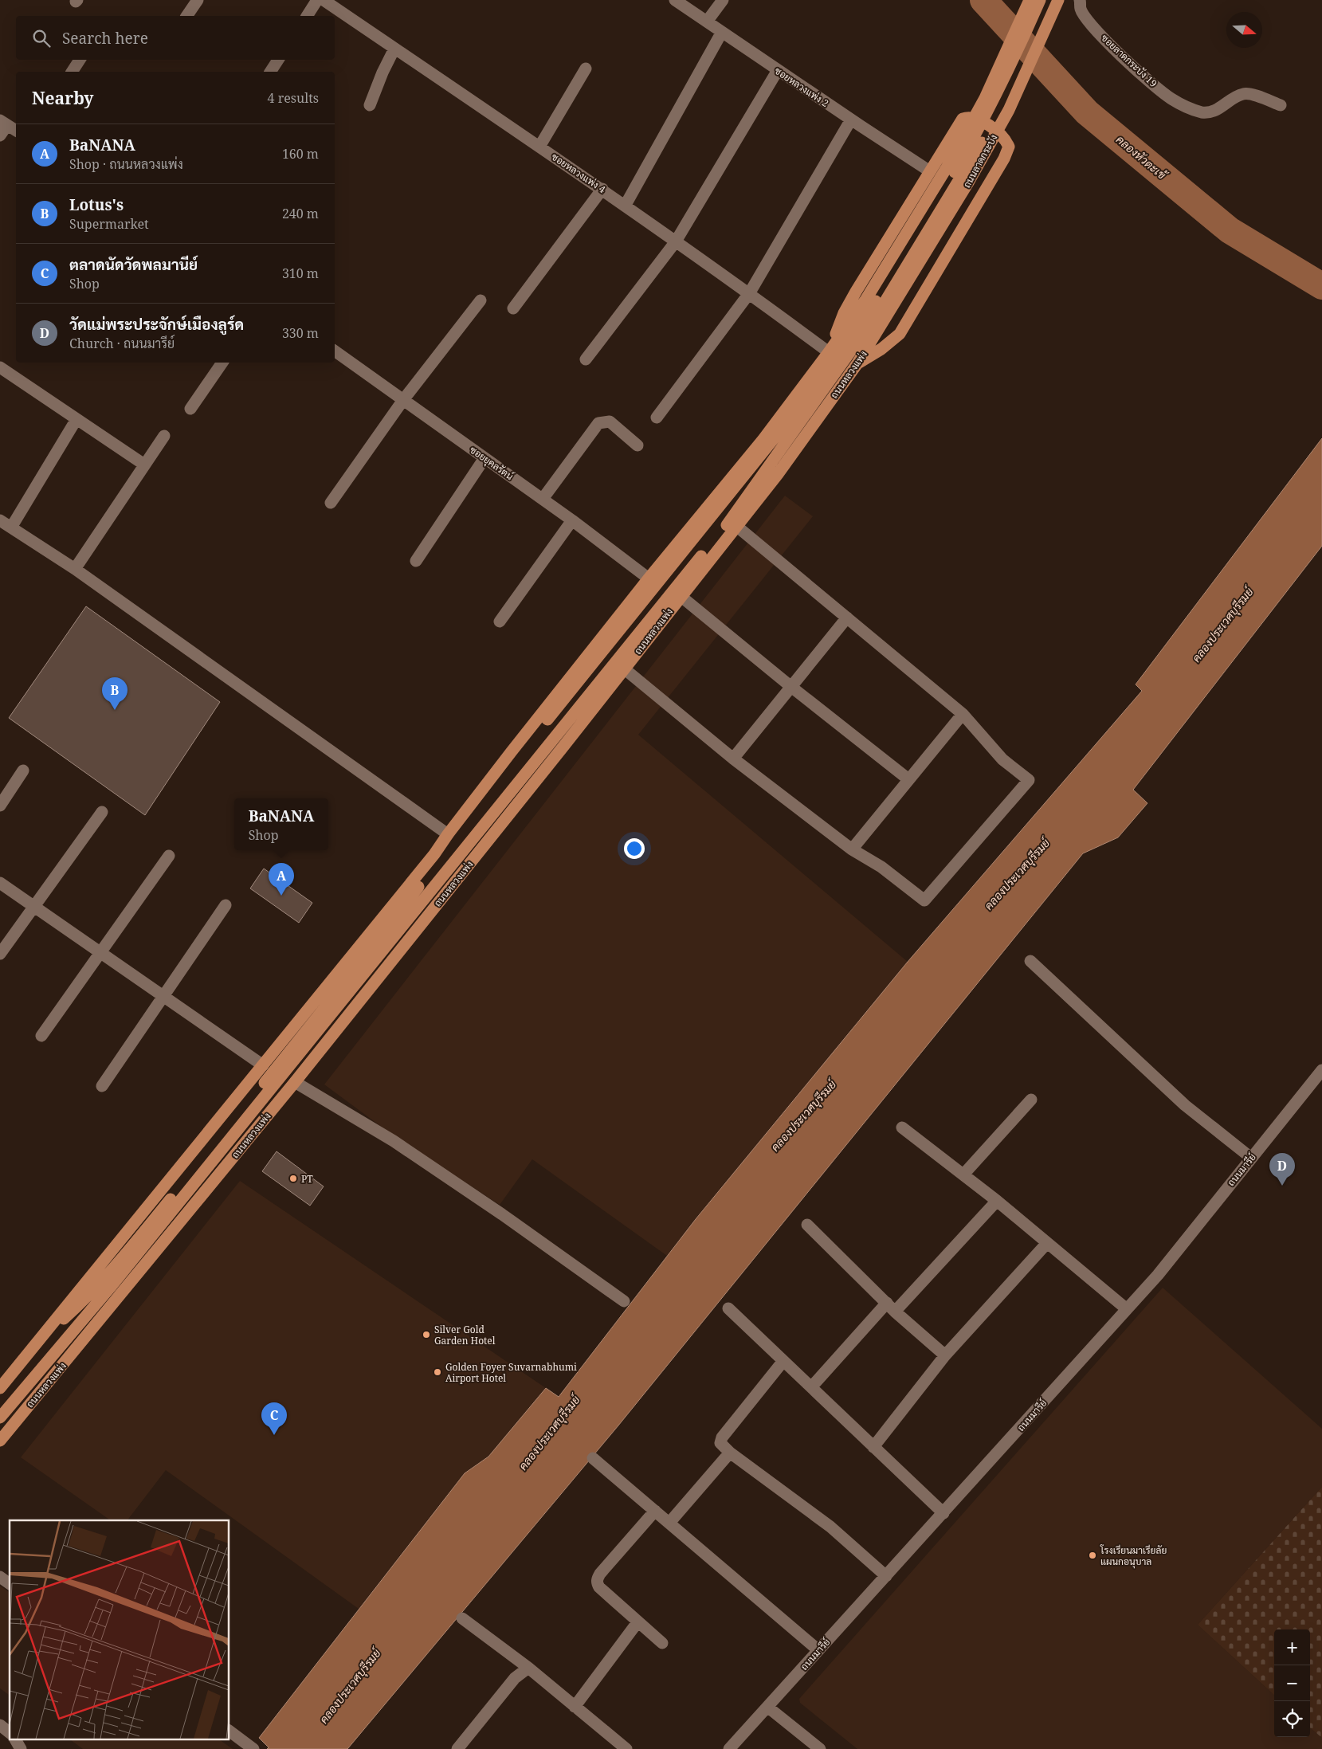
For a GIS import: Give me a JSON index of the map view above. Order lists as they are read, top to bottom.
{
  "streets": {
    "main road": ["ถนนลาดกระบัง", "ถนนหลวงแพ่ง"],
    "street": [
      "ซอยลาดกระบัง 19",
      "ซอยหลวงแพ่ง 2",
      "ซอยหลวงแพ่ง 4",
      "ซอยยุคลรัตน์",
      "ถนนมารีย์"
    ]
  },
  "crossings": [
    ["ถนนลาดกระบัง", "ถนนหลวงแพ่ง"]
  ],
  "water": ["คลองหัวตะเข้", "คลองประเวศบุรีรมย์"],
  "places": [
    "PT",
    "Silver Gold Garden Hotel",
    "Golden Foyer Suvarnabhumi Airport Hotel",
    "โรงเรียนมาเรียลัย แผนกอนุบาล"
  ],
  "north": "right",
  "page": {
    "search": "Search here",
    "heading": ["Nearby", "4 results"],
    "list": [
      {
        "mark": "A",
        "name": "BaNANA",
        "note": "Shop · ถนนหลวงแพ่ง",
        "value": "160 m"
      },
      {
        "mark": "B",
        "name": "Lotus's",
        "note": "Supermarket",
        "value": "240 m"
      },
      {
        "mark": "C",
        "name": "ตลาดนัดวัดพลมานีย์",
        "note": "Shop",
        "value": "310 m"
      },
      {
        "mark": "D",
        "name": "วัดแม่พระประจักษ์เมืองลูร์ด",
        "note": "Church · ถนนมารีย์",
        "value": "330 m"
      }
    ],
    "pins": [
      "B",
      "A",
      "D",
      "C"
    ],
    "popup": ["BaNANA", "Shop"],
    "map_buttons": ["+", "−"]
  }
}
